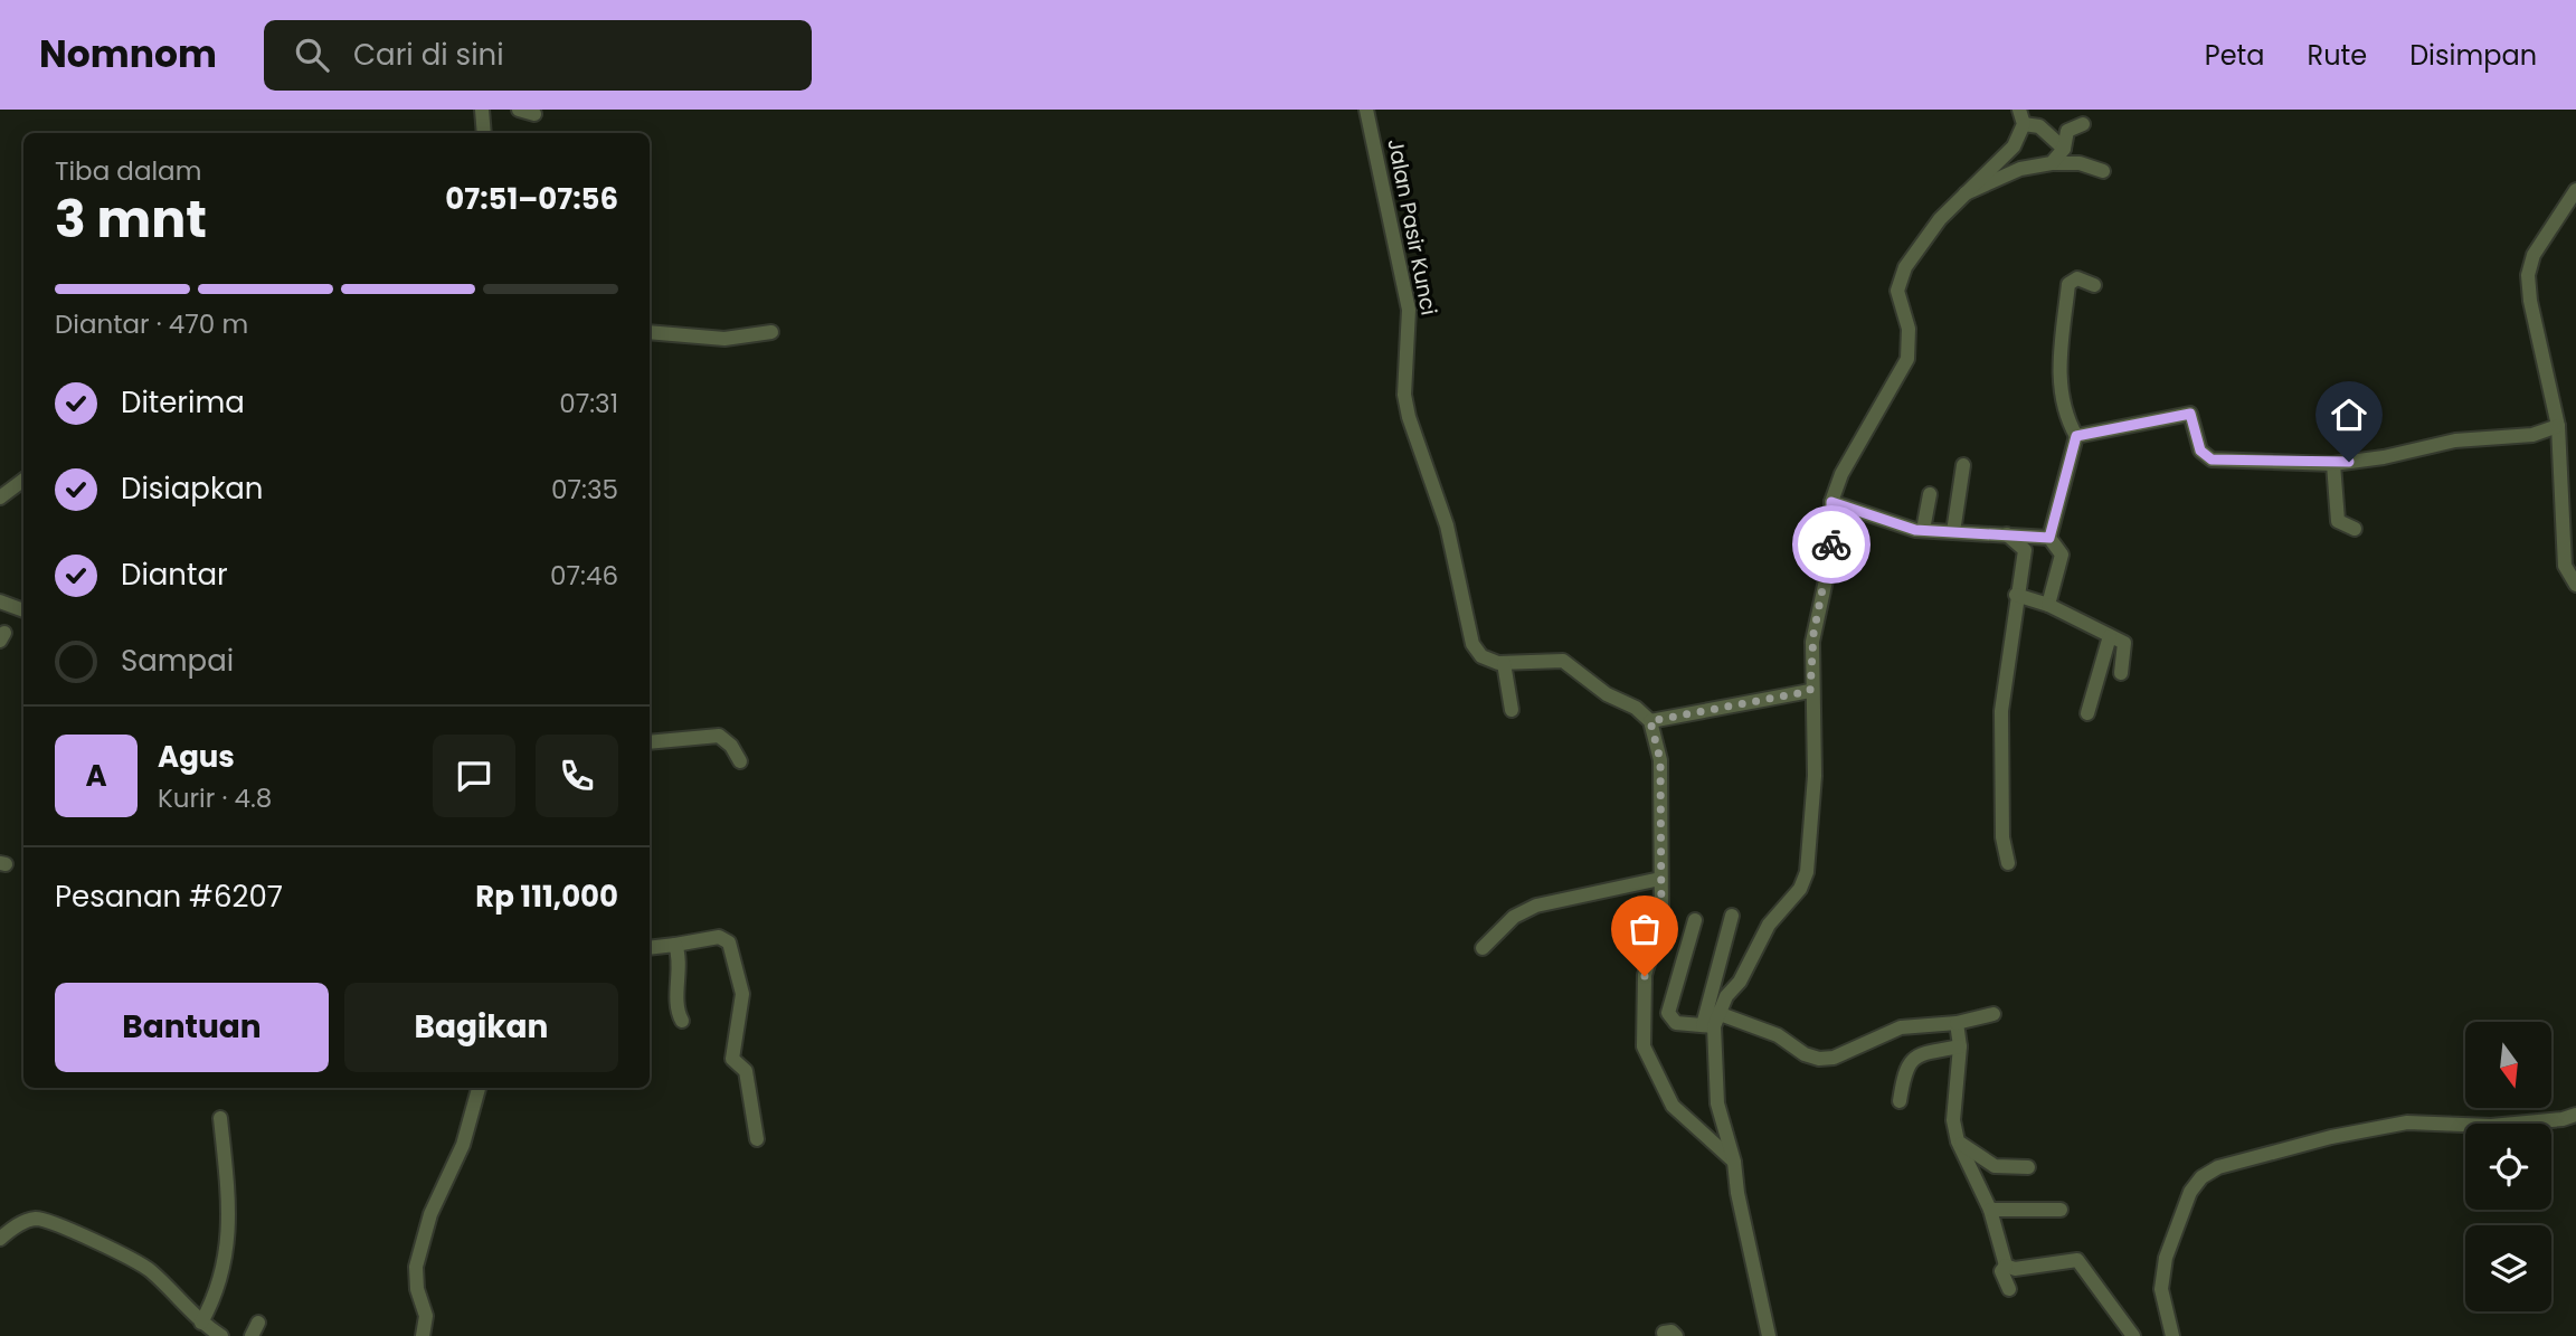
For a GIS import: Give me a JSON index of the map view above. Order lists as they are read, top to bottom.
{
  "streets": {
    "street": ["Jalan Pasir Kunci"]
  },
  "north": "bottom",
  "page": {
    "header": "Nomnom",
    "search": "Cari di sini",
    "nav": ["Peta", "Rute", "Disimpan"],
    "heading": ["3 mnt", "Tiba dalam", "07:51–07:56"],
    "panel": [
      "Agus",
      "Kurir · 4.8",
      "Pesanan #6207",
      "Rp 111,000"
    ],
    "bar": "Diantar · 470 m",
    "list": [
      ["Diterima", "07:31"],
      ["Disiapkan", "07:35"],
      ["Diantar", "07:46"],
      "Sampai"
    ],
    "round": "A",
    "buttons": ["Bantuan", "Bagikan"]
  }
}
